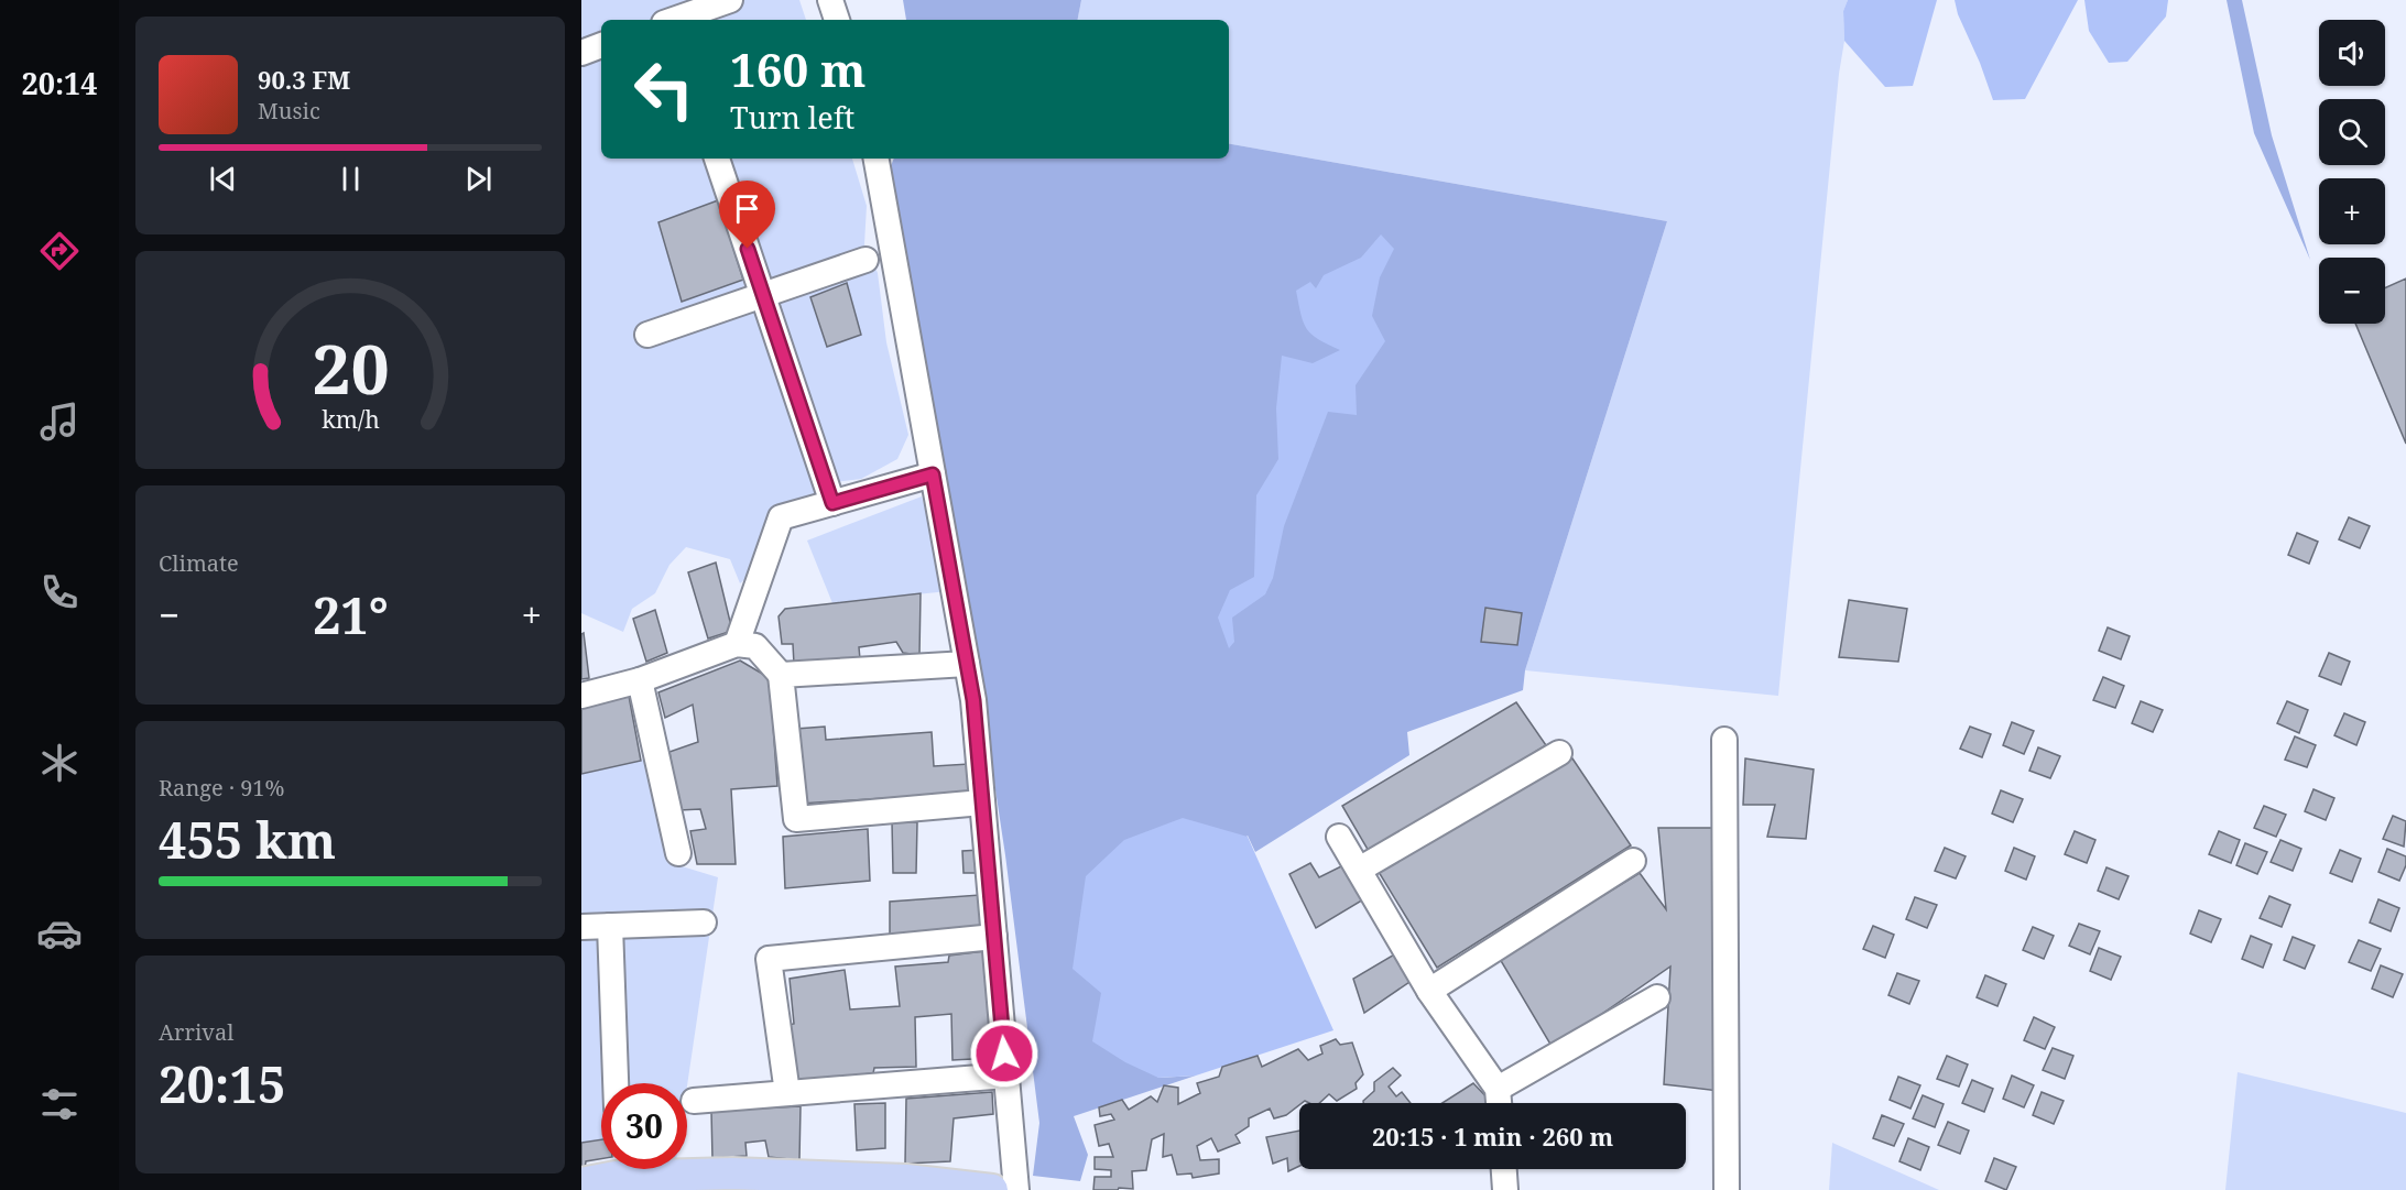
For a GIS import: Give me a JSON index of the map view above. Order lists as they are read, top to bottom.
{
  "page": {
    "tabs": "20:14",
    "map_buttons": ["+", "−"],
    "turn": ["160 m", "Turn left"],
    "song": ["90.3 FM", "Music"],
    "tile": [
      "Climate",
      ["Range · 91%", "455 km"],
      ["Arrival", "20:15"]
    ],
    "heat": ["−", "21°", "+"],
    "limit": "30",
    "trip": "20:15 · 1 min · 260 m",
    "gauge": ["20", "km/h"]
  }
}
